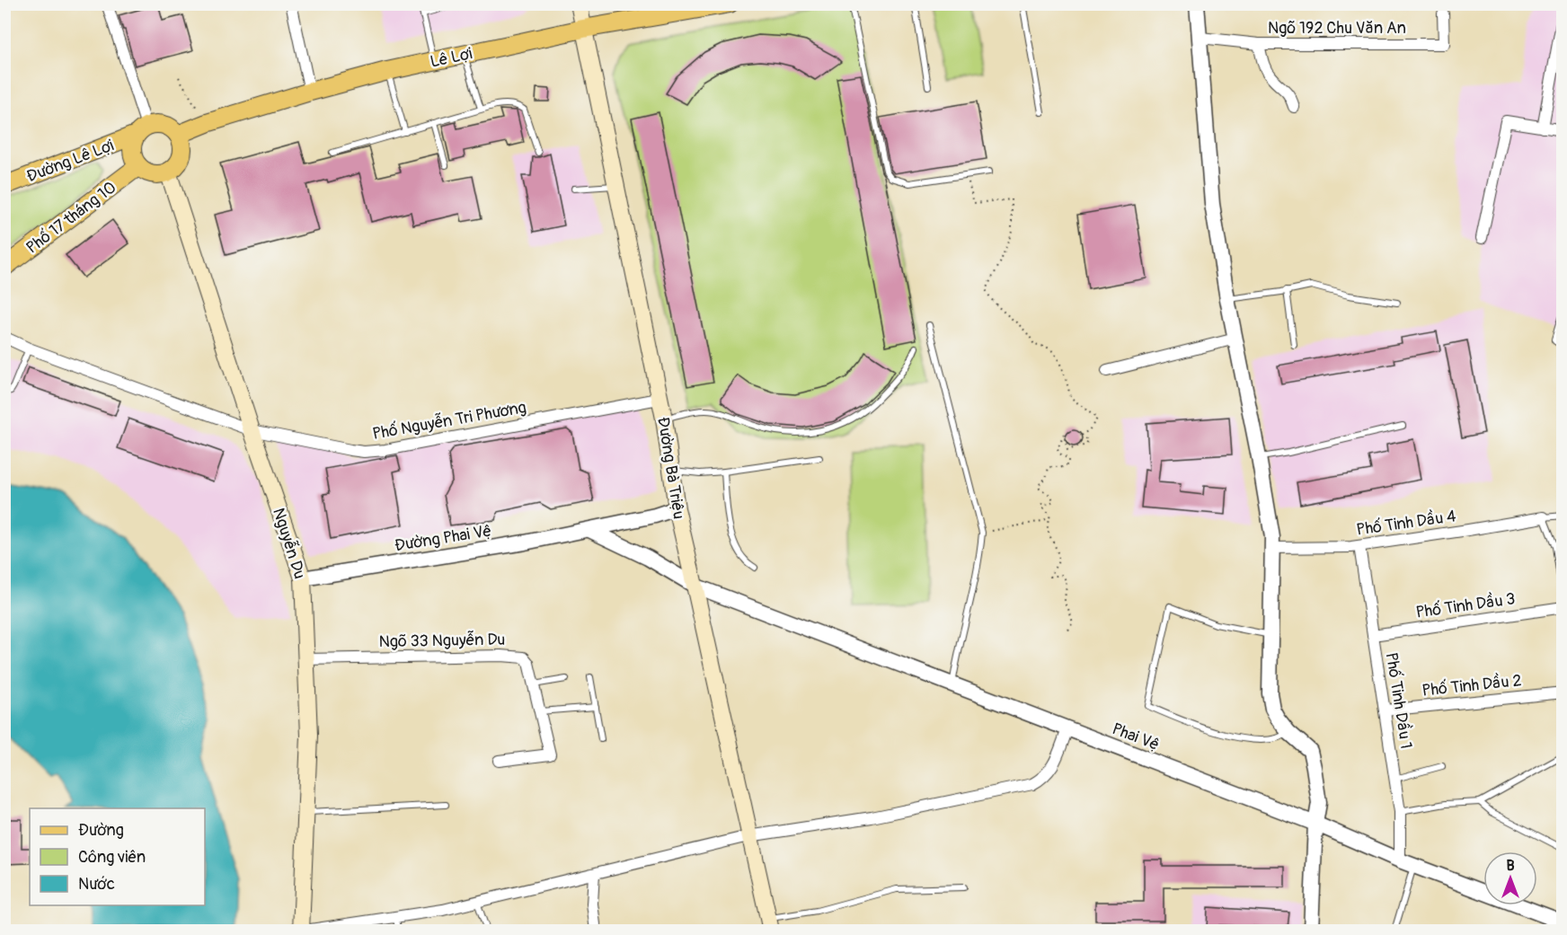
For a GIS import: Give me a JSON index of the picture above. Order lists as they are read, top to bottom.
{
  "streets": {
    "main road": [
      "Lê Lợi",
      "Đường Lê Lợi",
      "Phố 17 tháng 10",
      "Đường Bà Triệu",
      "Nguyễn Du"
    ],
    "street": [
      "Ngõ 192 Chu Văn An",
      "Phố Nguyễn Tri Phương",
      "Phố Tinh Dầu 4",
      "Đường Phai Vệ",
      "Phố Tinh Dầu 3",
      "Ngõ 33 Nguyễn Du",
      "Phố Tinh Dầu 2",
      "Phố Tinh Dầu 1",
      "Phai Vệ"
    ]
  },
  "crossings": [
    ["Lê Lợi", "Đường Lê Lợi"],
    ["Lê Lợi", "Phố 17 tháng 10"],
    ["Lê Lợi", "Đường Bà Triệu"],
    ["Lê Lợi", "Nguyễn Du"],
    ["Đường Lê Lợi", "Phố 17 tháng 10"],
    ["Đường Lê Lợi", "Nguyễn Du"],
    ["Phố 17 tháng 10", "Nguyễn Du"],
    ["Phố Nguyễn Tri Phương", "Đường Bà Triệu"],
    ["Phố Nguyễn Tri Phương", "Nguyễn Du"],
    ["Đường Bà Triệu", "Đường Phai Vệ"],
    ["Đường Bà Triệu", "Phai Vệ"],
    ["Phố Tinh Dầu 4", "Phố Tinh Dầu 1"],
    ["Đường Phai Vệ", "Nguyễn Du"],
    ["Nguyễn Du", "Ngõ 33 Nguyễn Du"],
    ["Phố Tinh Dầu 3", "Phố Tinh Dầu 1"],
    ["Phố Tinh Dầu 2", "Phố Tinh Dầu 1"],
    ["Phố Tinh Dầu 1", "Phai Vệ"]
  ],
  "legend": ["Đường", "Công viên", "Nước"],
  "north": "top"
}
